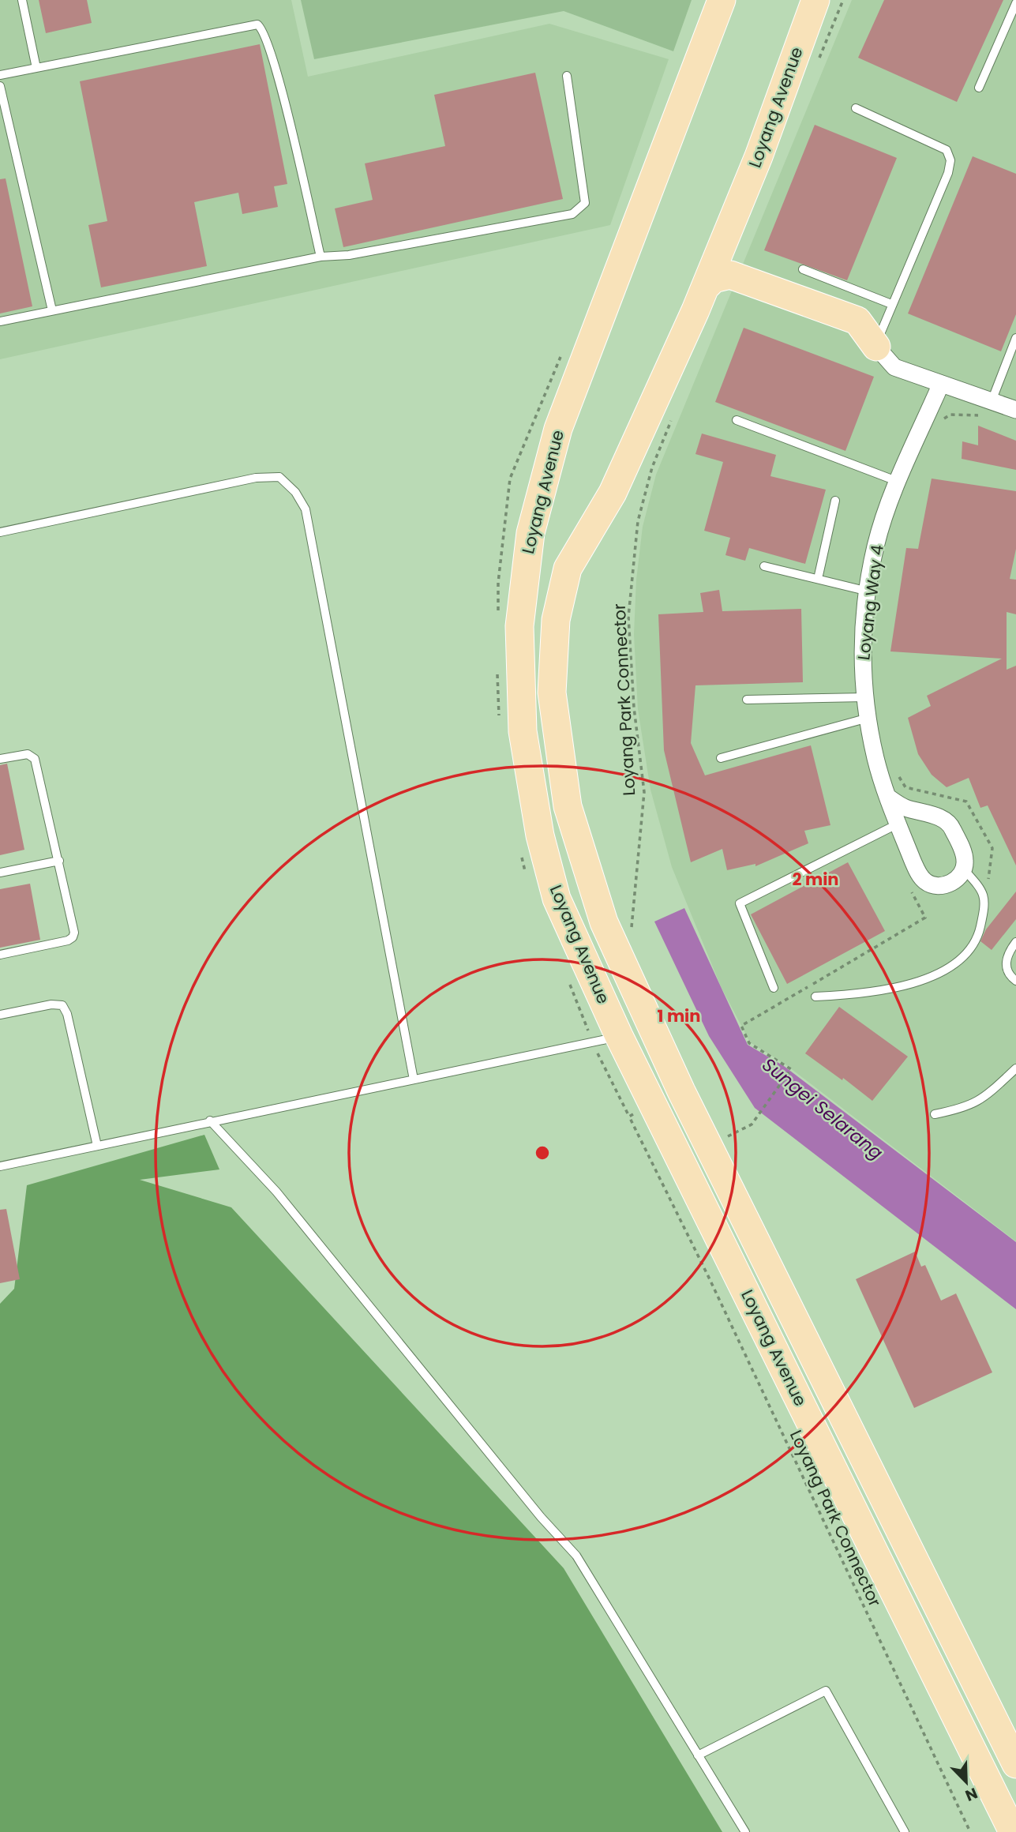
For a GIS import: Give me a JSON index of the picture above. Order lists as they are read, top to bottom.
{
  "streets": {
    "main road": ["Loyang Avenue"],
    "street": ["Loyang Way 4"],
    "path": ["Loyang Park Connector"]
  },
  "crossings": [
    ["Loyang Avenue", "Loyang Park Connector"]
  ],
  "water": ["Sungei Selarang"],
  "north": "bottom right",
  "rings": ["2 min", "1 min"]
}
